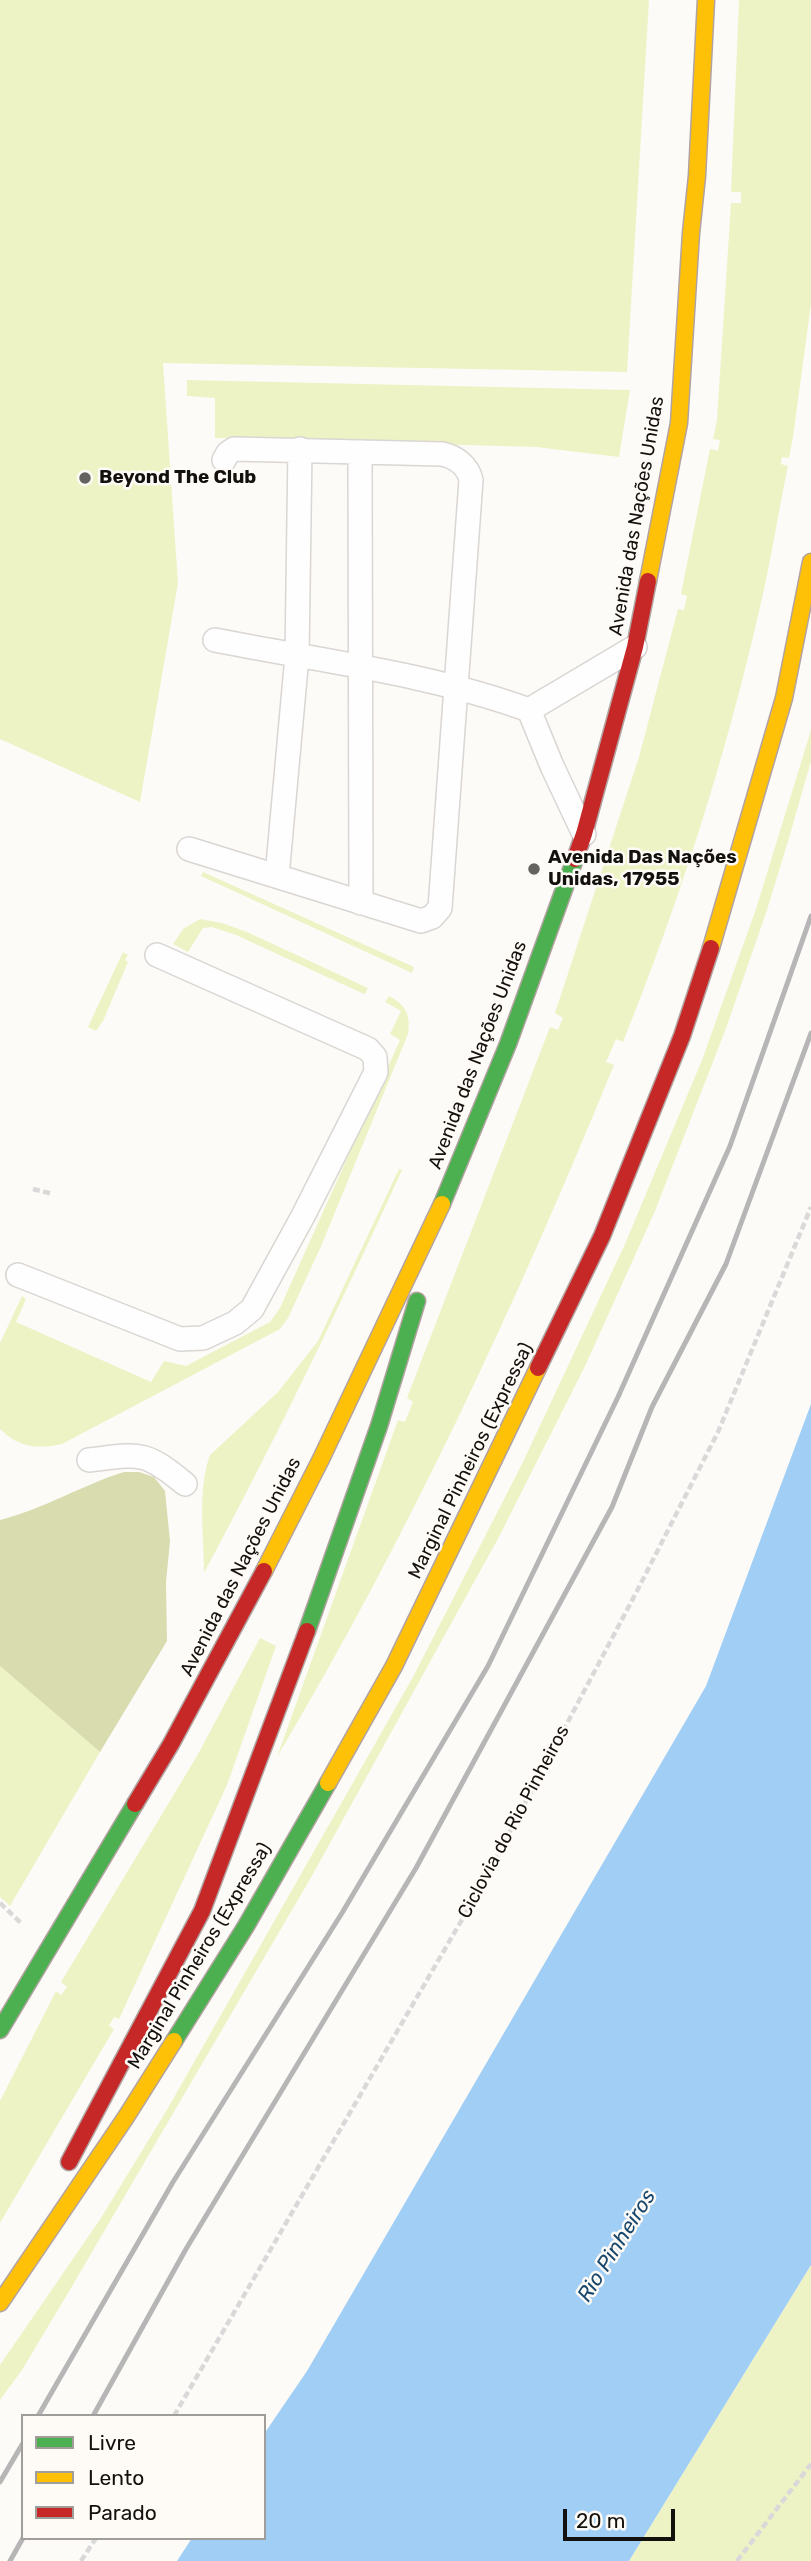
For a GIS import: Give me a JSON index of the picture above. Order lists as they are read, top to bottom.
{
  "streets": {
    "highway": ["Avenida das Nações Unidas", "Marginal Pinheiros (Expressa)"],
    "path": ["Ciclovia do Rio Pinheiros"]
  },
  "water": ["Rio Pinheiros"],
  "places": ["Beyond The Club", "Avenida Das Nações Unidas, 17955"],
  "legend": ["Livre", "Lento", "Parado"],
  "scale_bar": "20 m"
}
